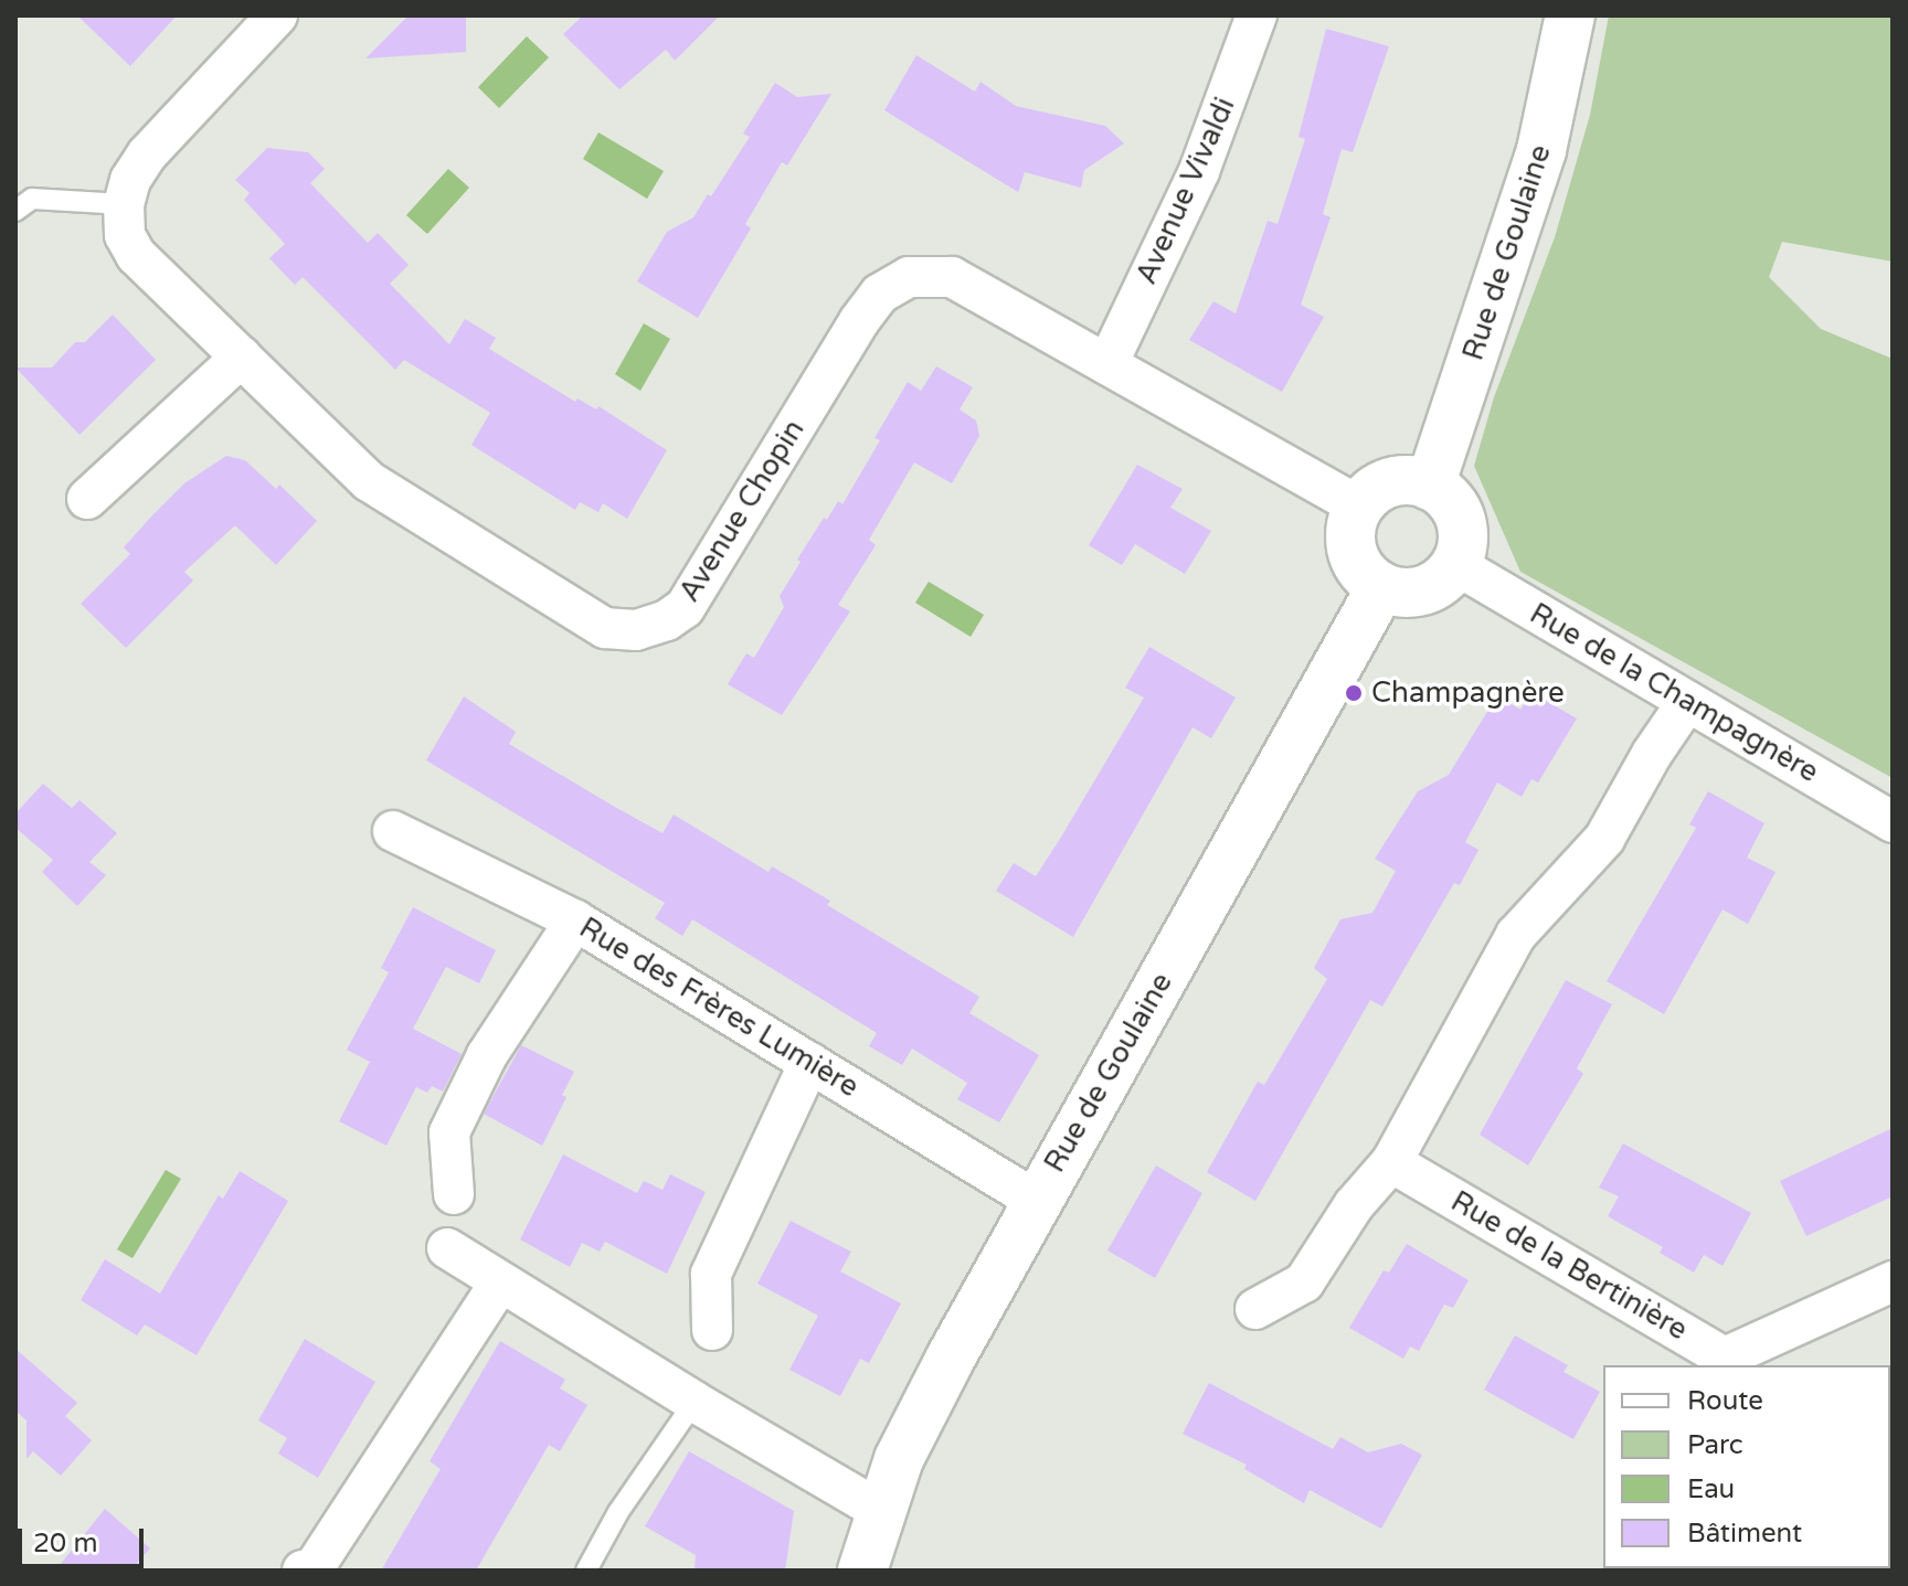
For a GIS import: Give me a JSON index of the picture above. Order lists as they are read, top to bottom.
{
  "streets": {
    "street": [
      "Avenue Vivaldi",
      "Rue de Goulaine",
      "Avenue Chopin",
      "Rue de la Champagnère",
      "Rue des Frères Lumière",
      "Rue de la Bertinière"
    ]
  },
  "crossings": [
    ["Avenue Vivaldi", "Avenue Chopin"],
    ["Rue de Goulaine", "Avenue Chopin"],
    ["Rue de Goulaine", "Rue de la Champagnère"],
    ["Rue de Goulaine", "Rue des Frères Lumière"],
    ["Avenue Chopin", "Rue de la Champagnère"]
  ],
  "places": ["Champagnère"],
  "legend": [
    "Route",
    "Parc",
    "Eau",
    "Bâtiment"
  ],
  "scale_bar": "20 m"
}
